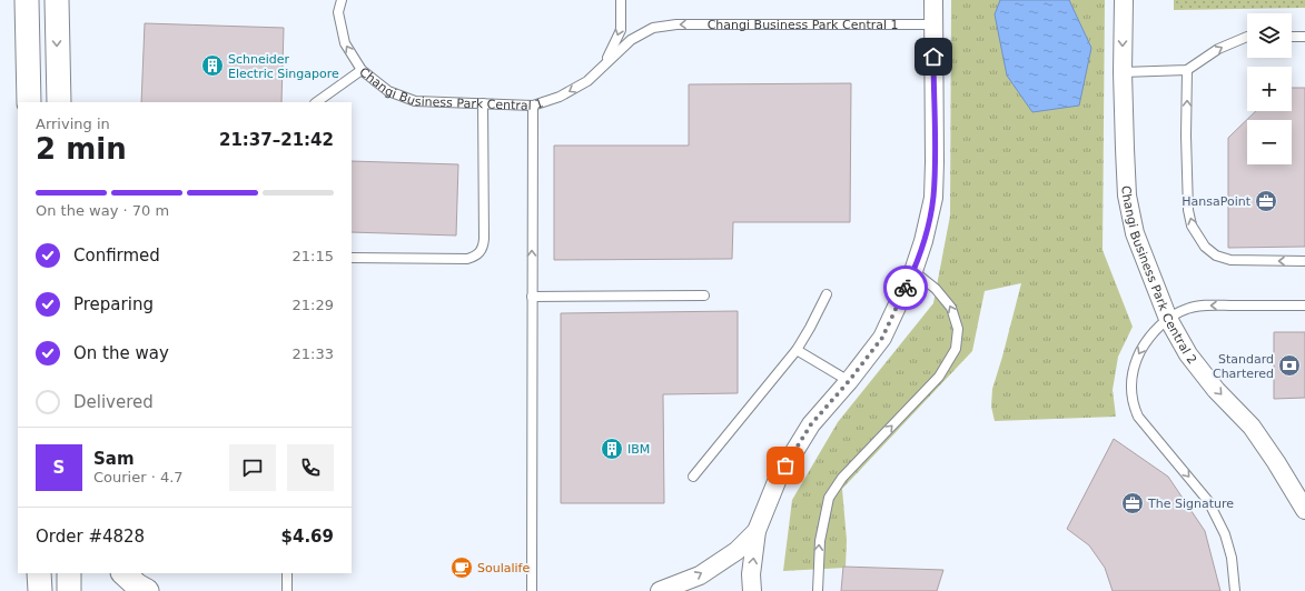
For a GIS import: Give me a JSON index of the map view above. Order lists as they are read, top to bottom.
{
  "streets": {
    "street": ["Changi Business Park Central 2"],
    "lane": ["Changi Business Park Central 1"]
  },
  "one_way": ["Changi Business Park Central 2"],
  "places": {
    "building": ["Schneider Electric Singapore", "IBM"],
    "office": ["HansaPoint", "The Signature"],
    "bank": ["Standard Chartered"],
    "cafe": ["Soulalife"]
  },
  "page": {
    "map_buttons": ["+", "−"],
    "heading": ["2 min", "Arriving in", "21:37–21:42"],
    "panel": [
      "Sam",
      "Courier · 4.7",
      "Order #4828",
      "$4.69"
    ],
    "bar": "On the way · 70 m",
    "list": [
      ["Confirmed", "21:15"],
      ["Preparing", "21:29"],
      ["On the way", "21:33"],
      "Delivered"
    ],
    "round": "S"
  }
}
